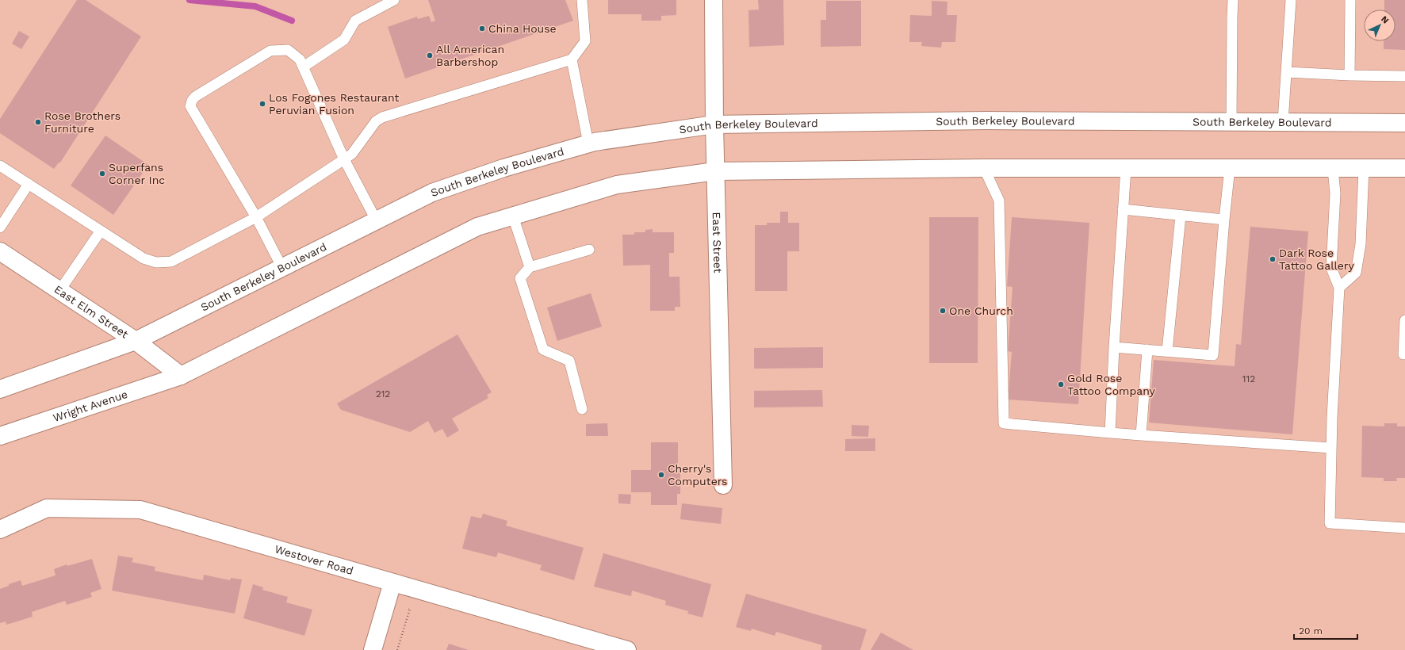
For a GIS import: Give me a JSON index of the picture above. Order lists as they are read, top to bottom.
{
  "streets": {
    "street": [
      "South Berkeley Boulevard",
      "East Street",
      "East Elm Street",
      "Wright Avenue",
      "Westover Road"
    ]
  },
  "crossings": [
    ["South Berkeley Boulevard", "East Street"],
    ["South Berkeley Boulevard", "East Elm Street"],
    ["East Elm Street", "Wright Avenue"]
  ],
  "places": [
    "China House",
    "All American Barbershop",
    "Los Fogones Restaurant Peruvian Fusion",
    "Rose Brothers Furniture",
    "Superfans Corner Inc",
    "Dark Rose Tattoo Gallery",
    "One Church",
    "Gold Rose Tattoo Company",
    "Cherry's Computers"
  ],
  "house_numbers": ["112", "212"],
  "scale_bar": "20 m",
  "north": "top right"
}
